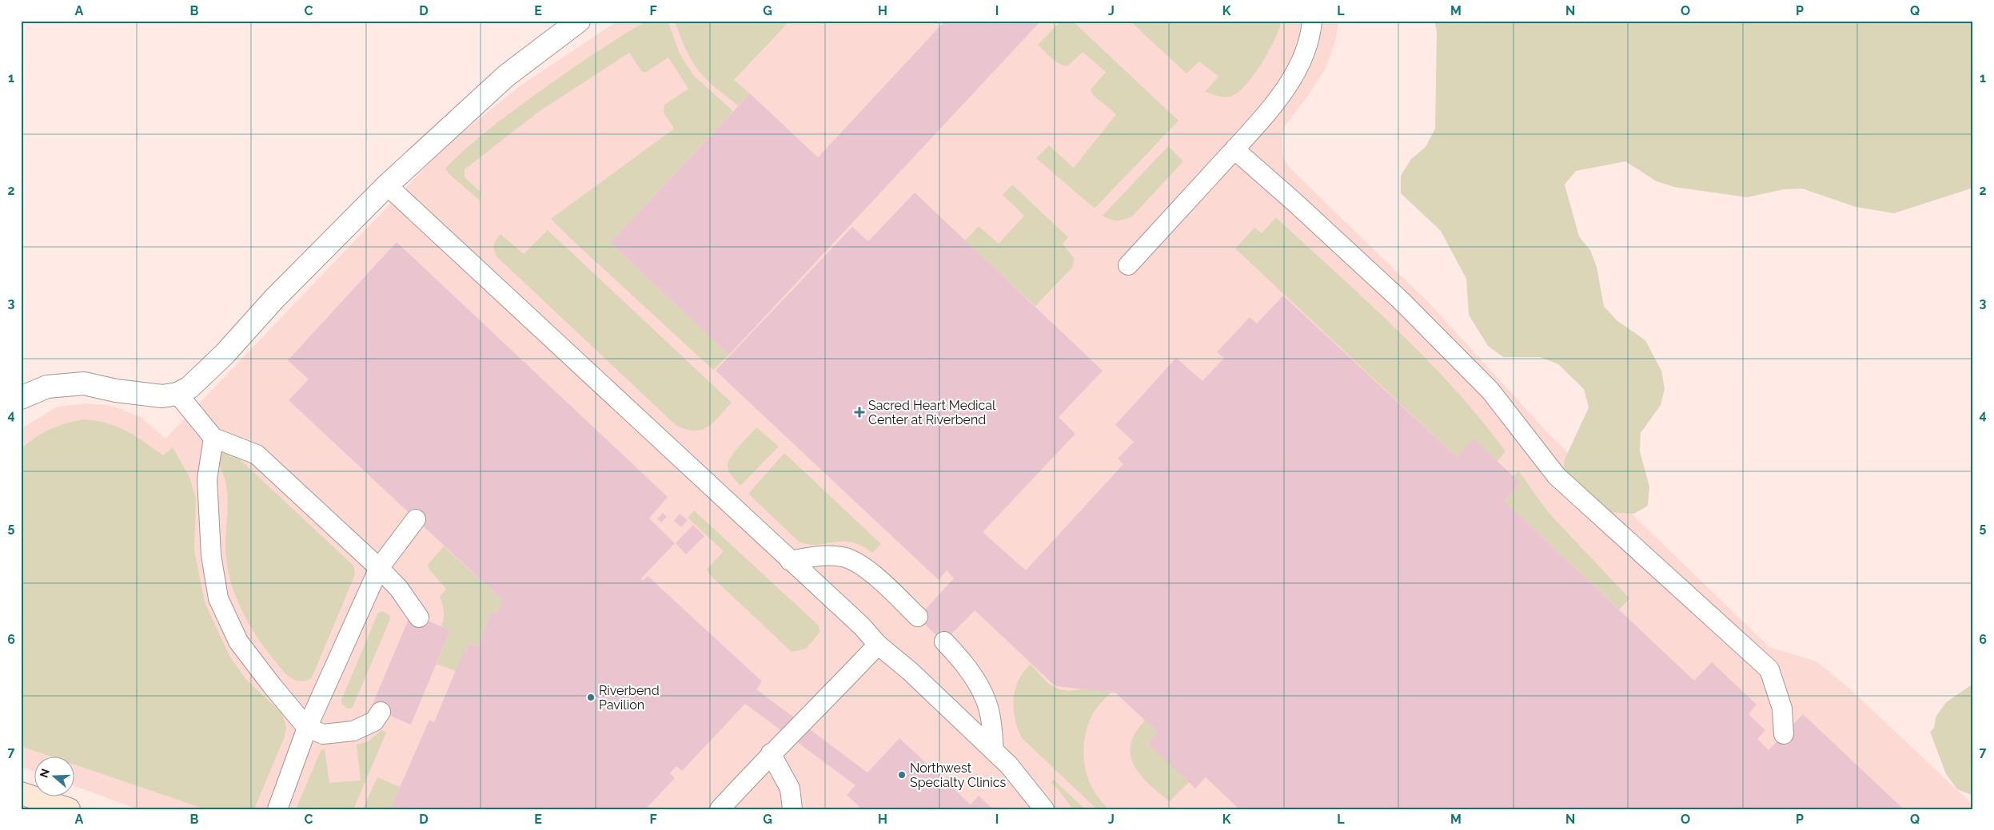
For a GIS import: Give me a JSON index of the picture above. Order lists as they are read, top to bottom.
{
  "places": {
    "health": ["Sacred Heart Medical Center at Riverbend"],
    "other": ["Riverbend Pavilion", "Northwest Specialty Clinics"]
  },
  "north": "left",
  "grid": {
    "columns": [
      "A",
      "B",
      "C",
      "D",
      "E",
      "F",
      "G",
      "H",
      "I",
      "J",
      "K",
      "L",
      "M",
      "N",
      "O",
      "P",
      "Q"
    ],
    "rows": [
      "1",
      "2",
      "3",
      "4",
      "5",
      "6",
      "7"
    ]
  }
}
